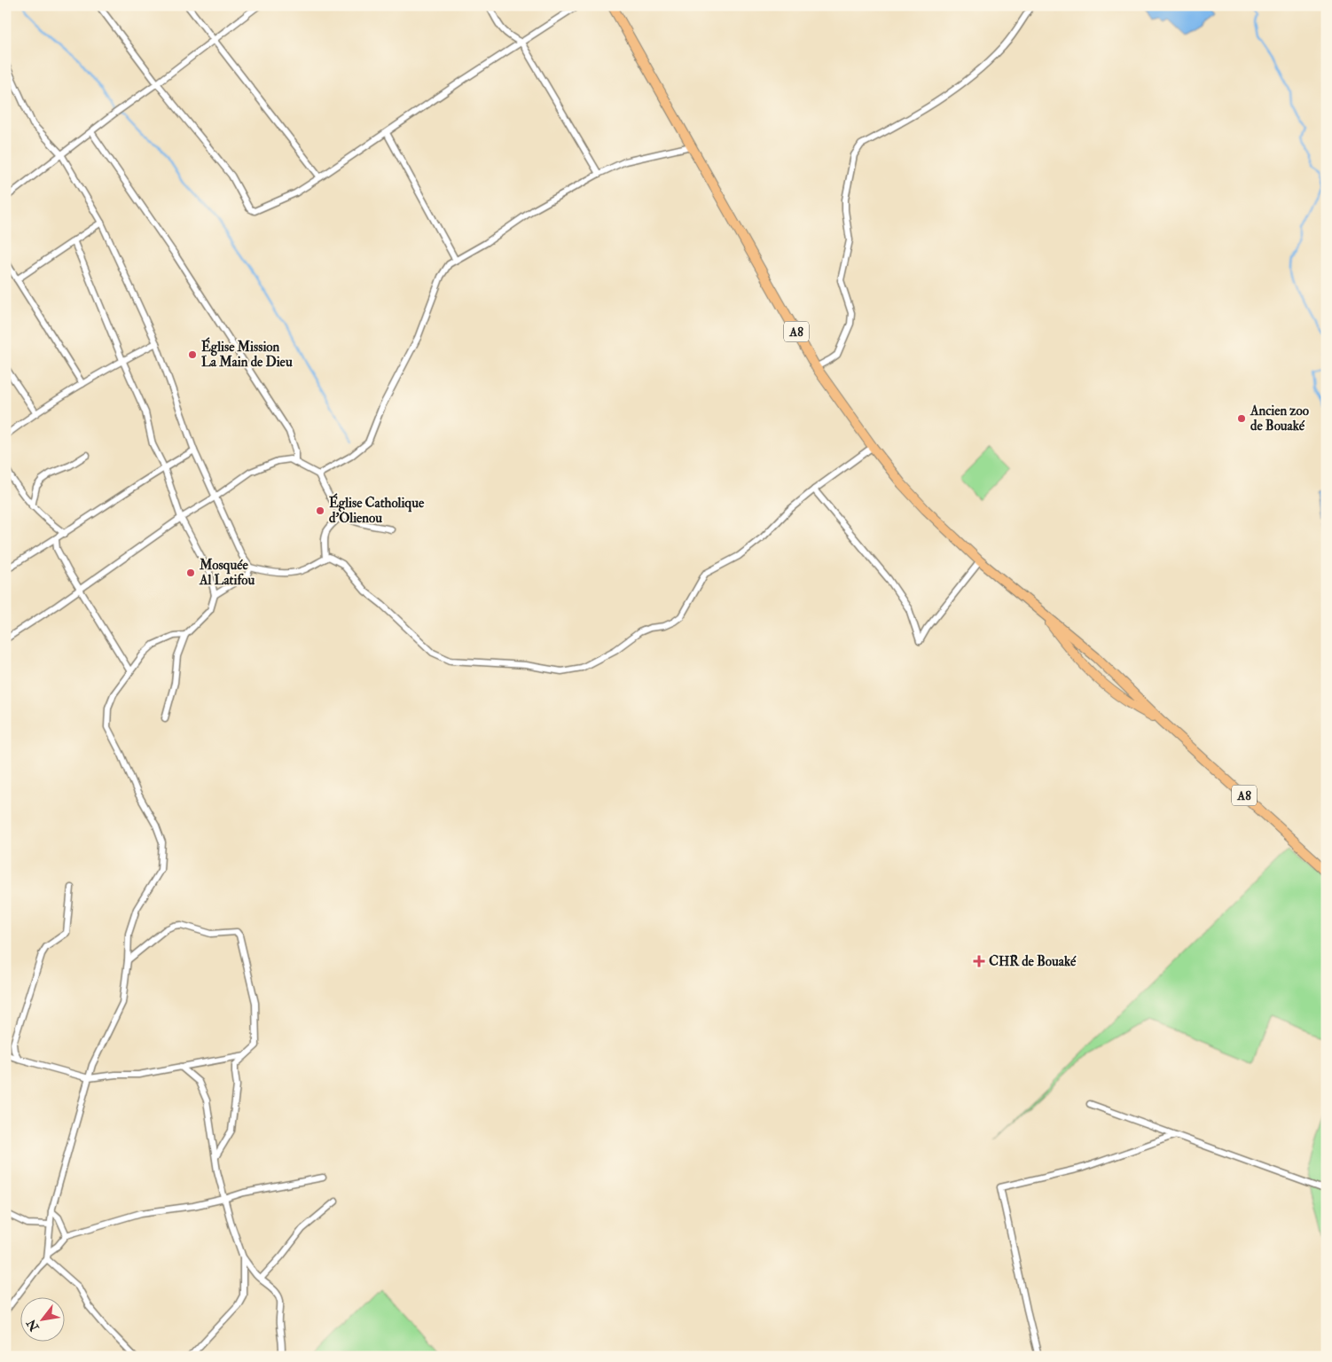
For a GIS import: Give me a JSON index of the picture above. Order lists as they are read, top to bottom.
{
  "streets": {
    "main road": ["A8"]
  },
  "places": {
    "other": [
      "Église Mission La Main de Dieu",
      "Ancien zoo de Bouaké",
      "Église Catholique d'Olienou",
      "Mosquée Al Latifou"
    ],
    "health": ["CHR de Bouaké"]
  },
  "north": "bottom left"
}
